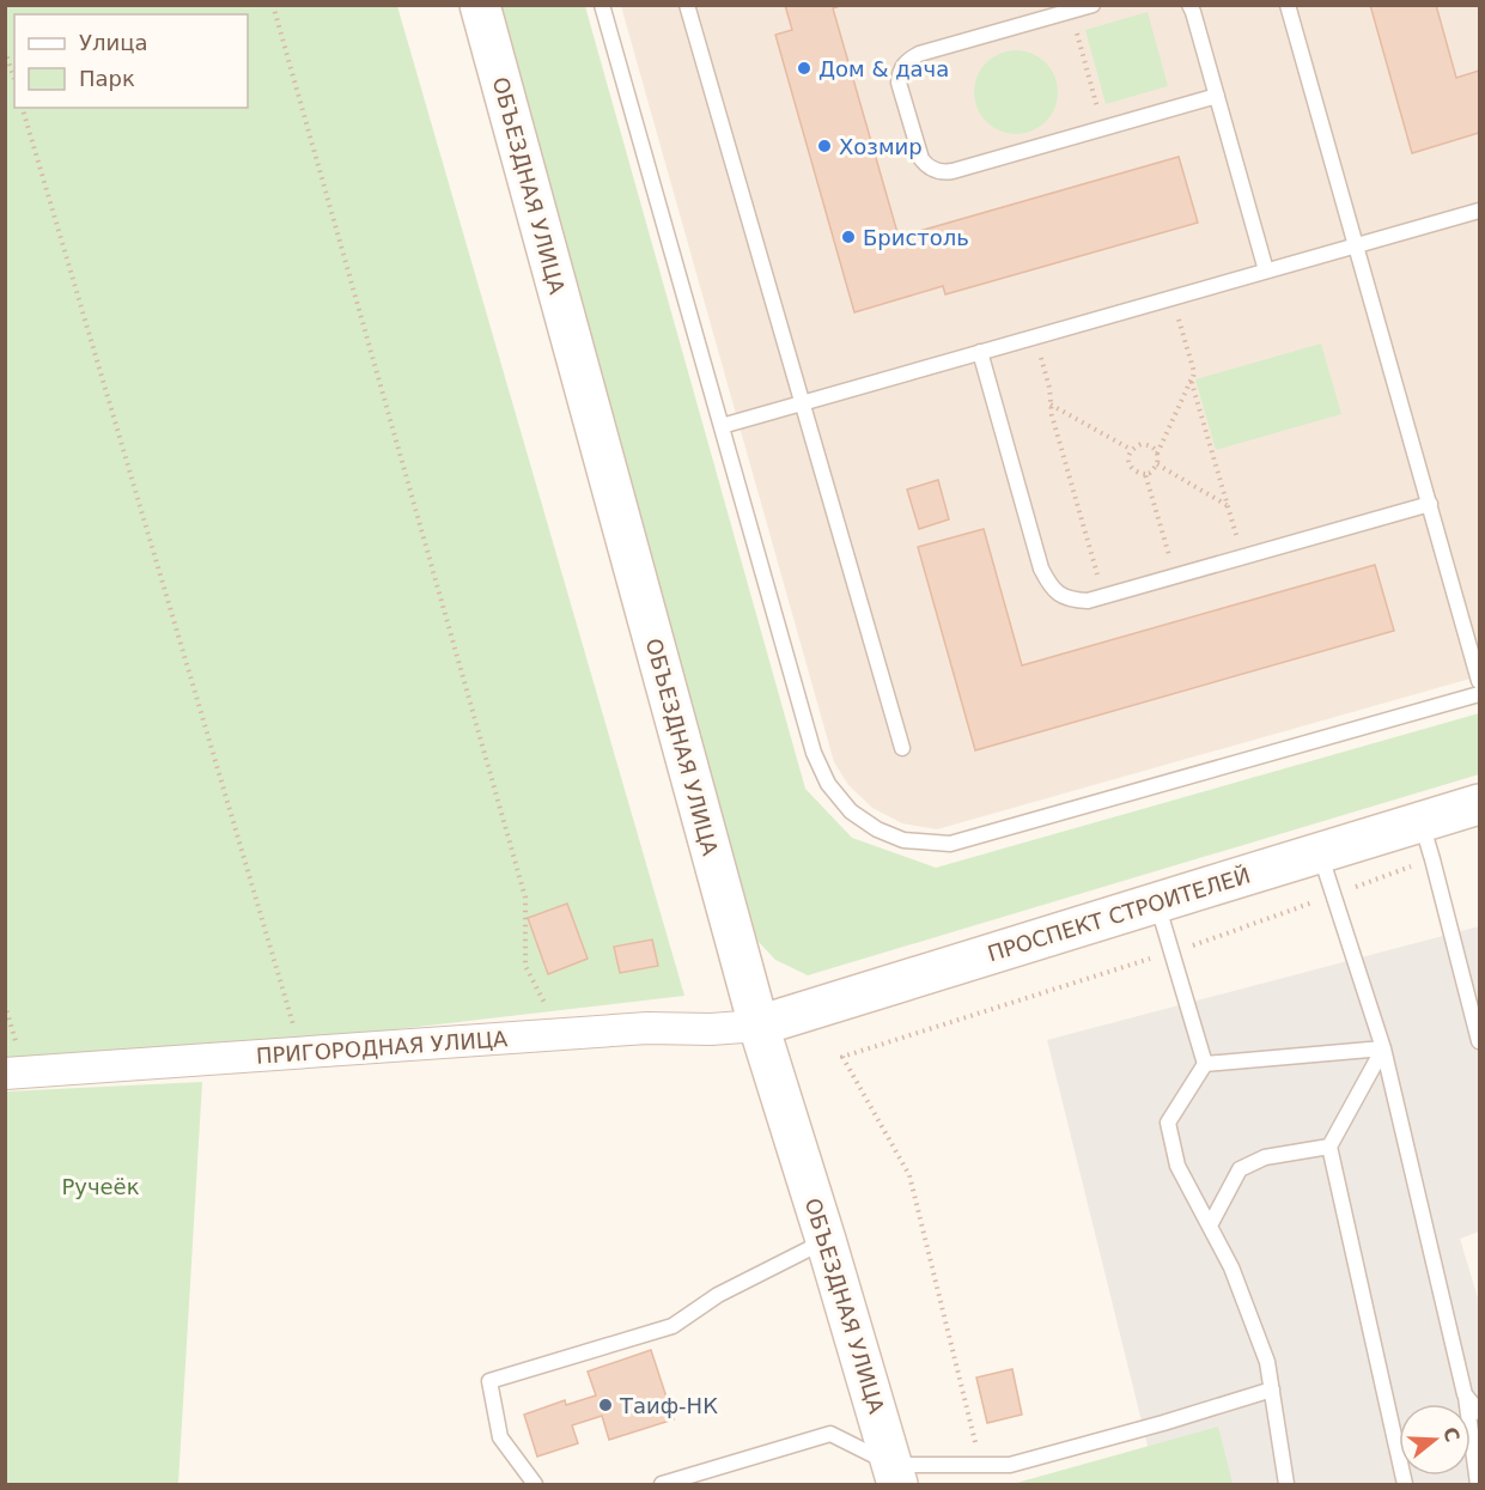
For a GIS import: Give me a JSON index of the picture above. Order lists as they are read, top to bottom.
{
  "streets": {
    "main road": ["ОБЪЕЗДНАЯ УЛИЦА", "ПРОСПЕКТ СТРОИТЕЛЕЙ"],
    "street": ["ПРИГОРОДНАЯ УЛИЦА"]
  },
  "crossings": [
    ["ОБЪЕЗДНАЯ УЛИЦА", "ПРОСПЕКТ СТРОИТЕЛЕЙ"],
    ["ОБЪЕЗДНАЯ УЛИЦА", "ПРИГОРОДНАЯ УЛИЦА"],
    ["ПРОСПЕКТ СТРОИТЕЛЕЙ", "ПРИГОРОДНАЯ УЛИЦА"]
  ],
  "parks": ["Ручеёк"],
  "places": [
    "Дом & дача",
    "Хозмир",
    "Бристоль",
    "Таиф-НК"
  ],
  "legend": ["Улица", "Парк"],
  "north": "right"
}
